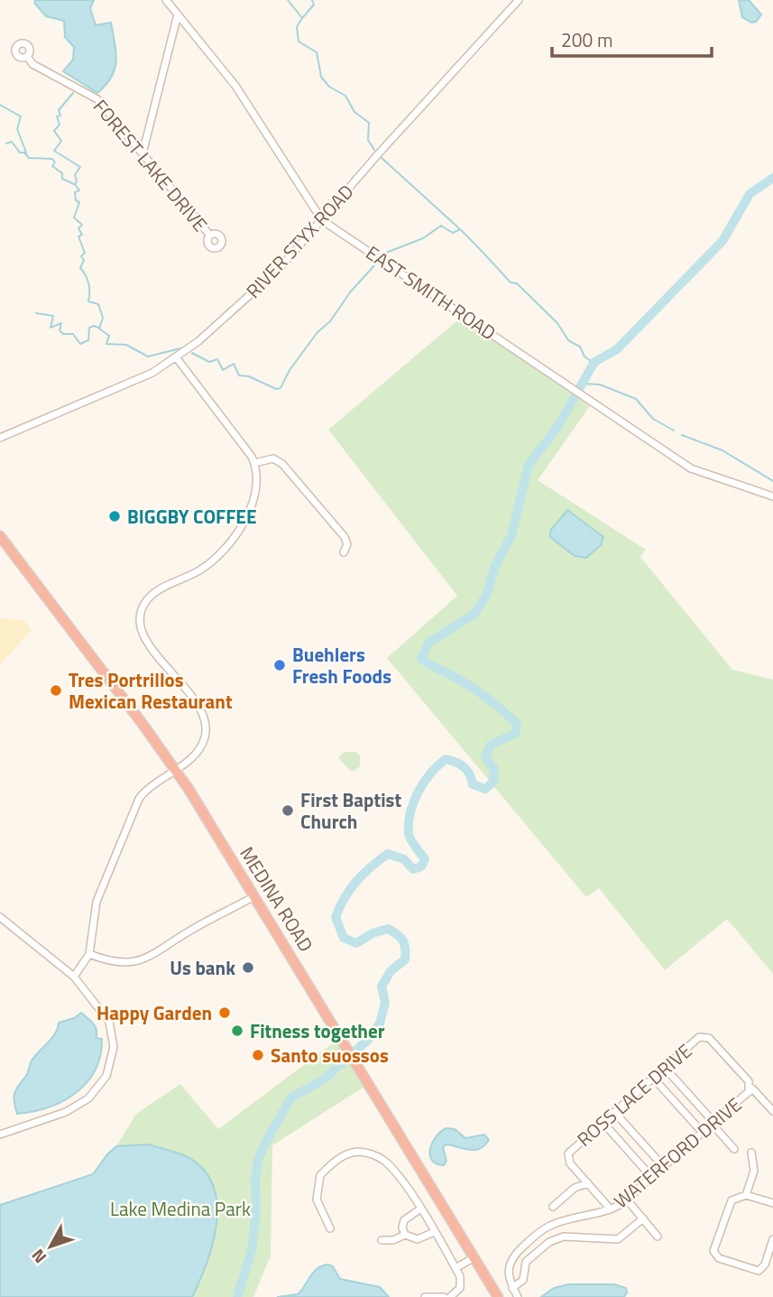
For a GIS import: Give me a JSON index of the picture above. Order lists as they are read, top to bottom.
{
  "streets": {
    "highway": ["MEDINA ROAD"],
    "street": [
      "FOREST LAKE DRIVE",
      "RIVER STYX ROAD",
      "EAST SMITH ROAD",
      "ROSS LACE DRIVE",
      "WATERFORD DRIVE"
    ]
  },
  "crossings": [
    ["RIVER STYX ROAD", "EAST SMITH ROAD"],
    ["ROSS LACE DRIVE", "WATERFORD DRIVE"]
  ],
  "parks": ["Lake Medina Park"],
  "places": [
    "BIGGBY COFFEE",
    "Buehlers Fresh Foods",
    "Tres Portrillos Mexican Restaurant",
    "First Baptist Church",
    "Us bank",
    "Happy Garden",
    "Fitness together",
    "Santo suossos"
  ],
  "scale_bar": "200 m",
  "north": "bottom left"
}
